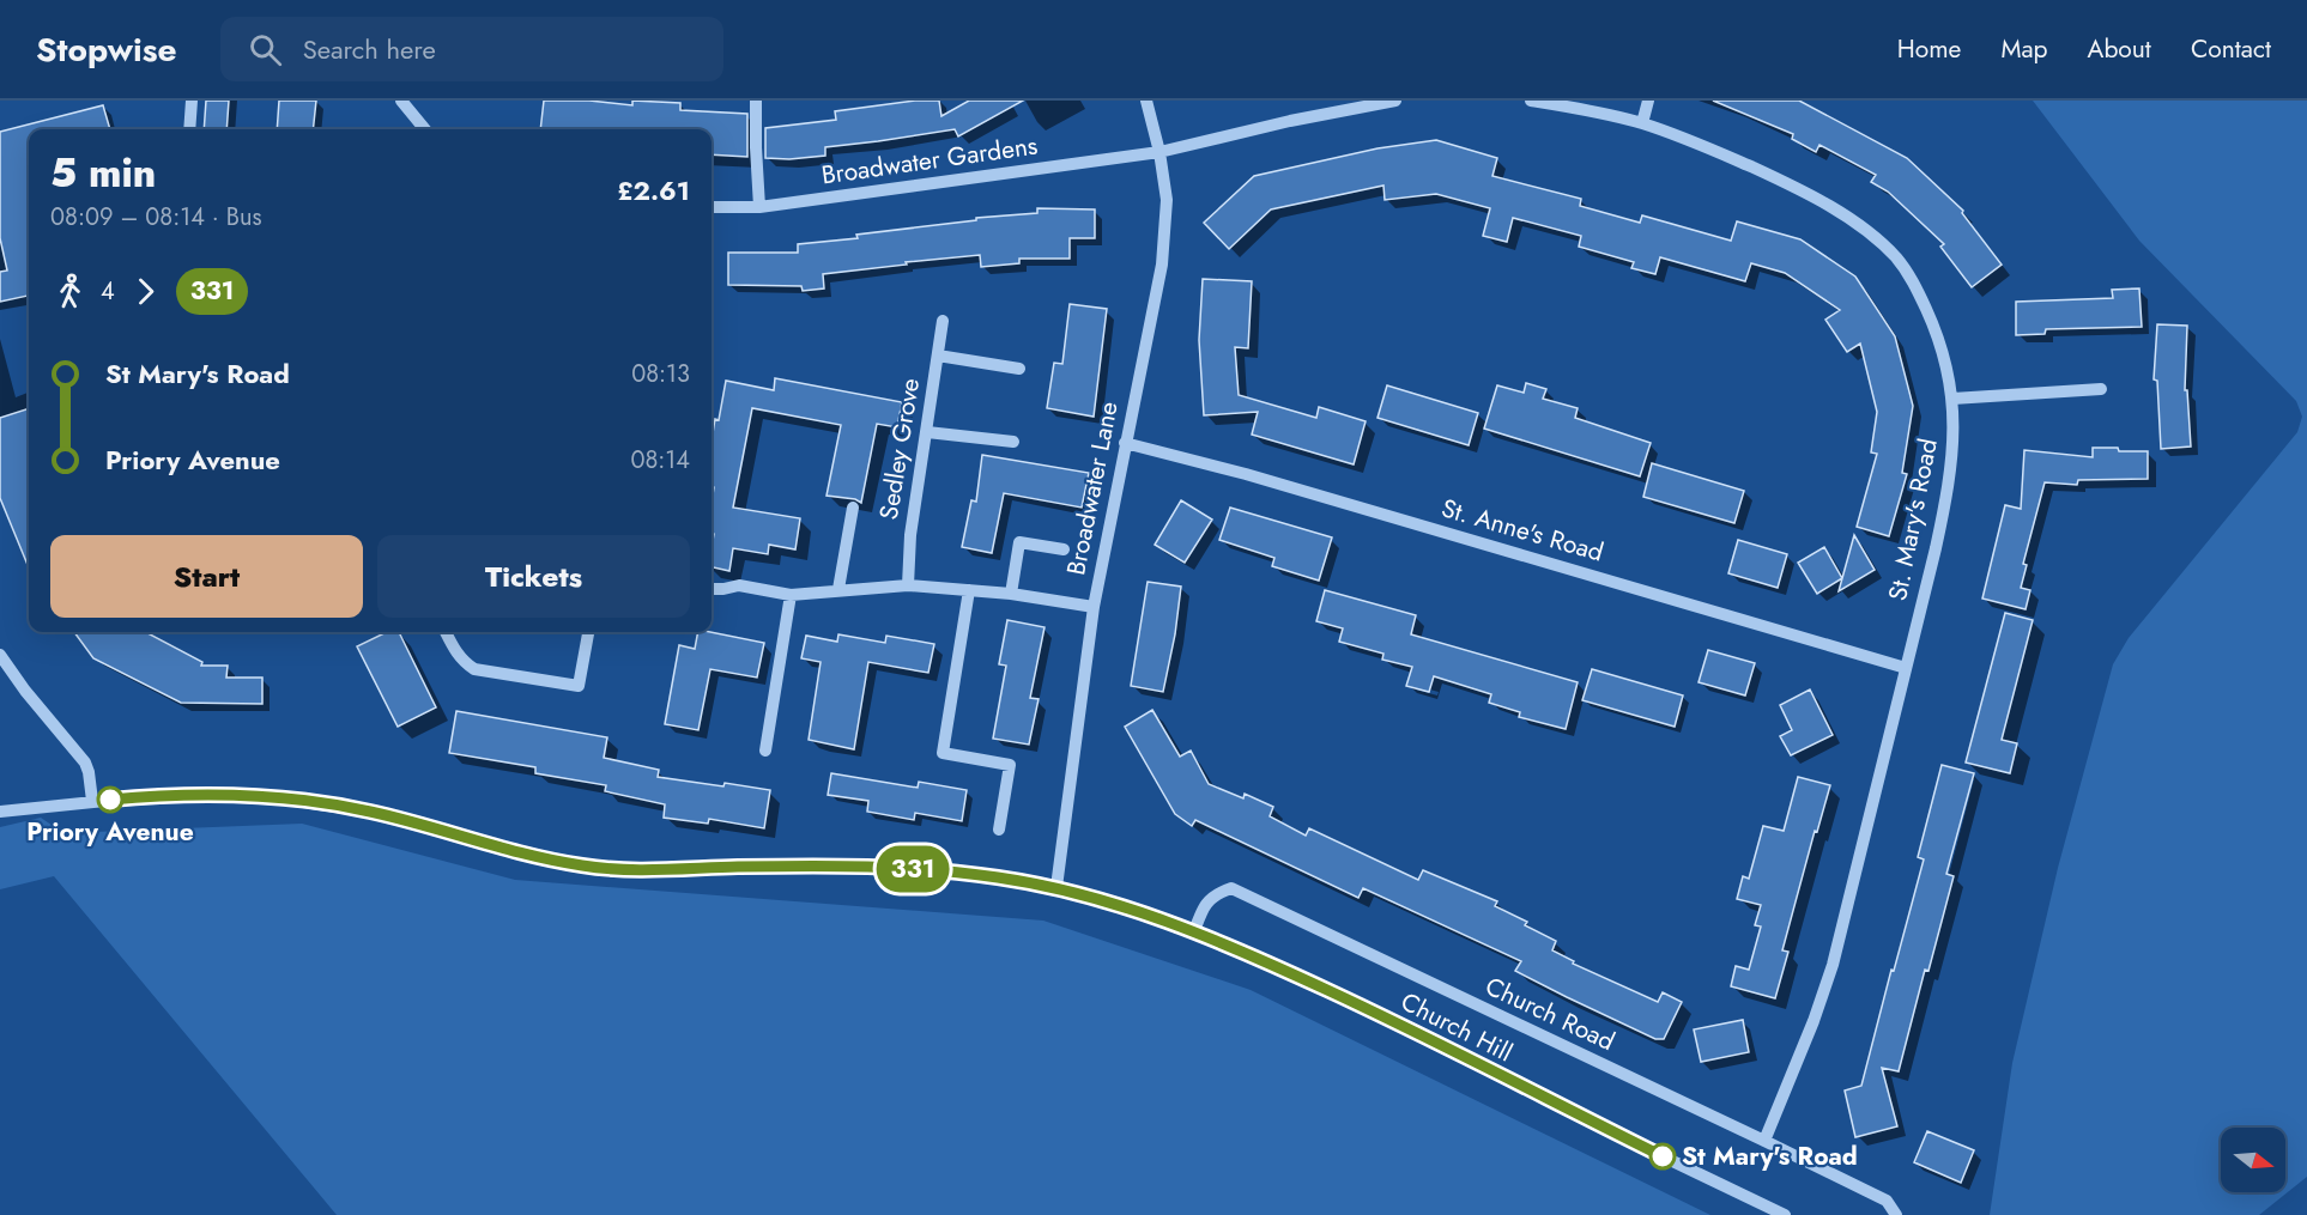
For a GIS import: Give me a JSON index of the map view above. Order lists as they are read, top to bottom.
{
  "streets": {
    "street": [
      "Broadwater Gardens",
      "Sedley Grove",
      "Broadwater Lane",
      "St. Mary's Road",
      "St. Anne's Road",
      "Church Road",
      "Church Hill"
    ]
  },
  "crossings": [
    ["Broadwater Gardens", "Broadwater Lane"],
    ["Broadwater Lane", "St. Anne's Road"],
    ["Broadwater Lane", "Church Hill"],
    ["St. Mary's Road", "St. Anne's Road"],
    ["St. Mary's Road", "Church Road"],
    ["Church Road", "Church Hill"]
  ],
  "places": ["Priory Avenue", "St Mary's Road"],
  "lines": ["bus line 331"],
  "north": "right",
  "page": {
    "header": "Stopwise",
    "search": "Search here",
    "nav": [
      "Home",
      "Map",
      "About",
      "Contact"
    ],
    "on_map": "331",
    "heading": ["5 min", "08:09 – 08:14 · Bus", "£2.61"],
    "legs": ["4", "331"],
    "list": [
      {
        "name": "St Mary's Road",
        "value": "08:13"
      },
      {
        "name": "Priory Avenue",
        "value": "08:14"
      }
    ],
    "buttons": ["Start", "Tickets"]
  }
}
